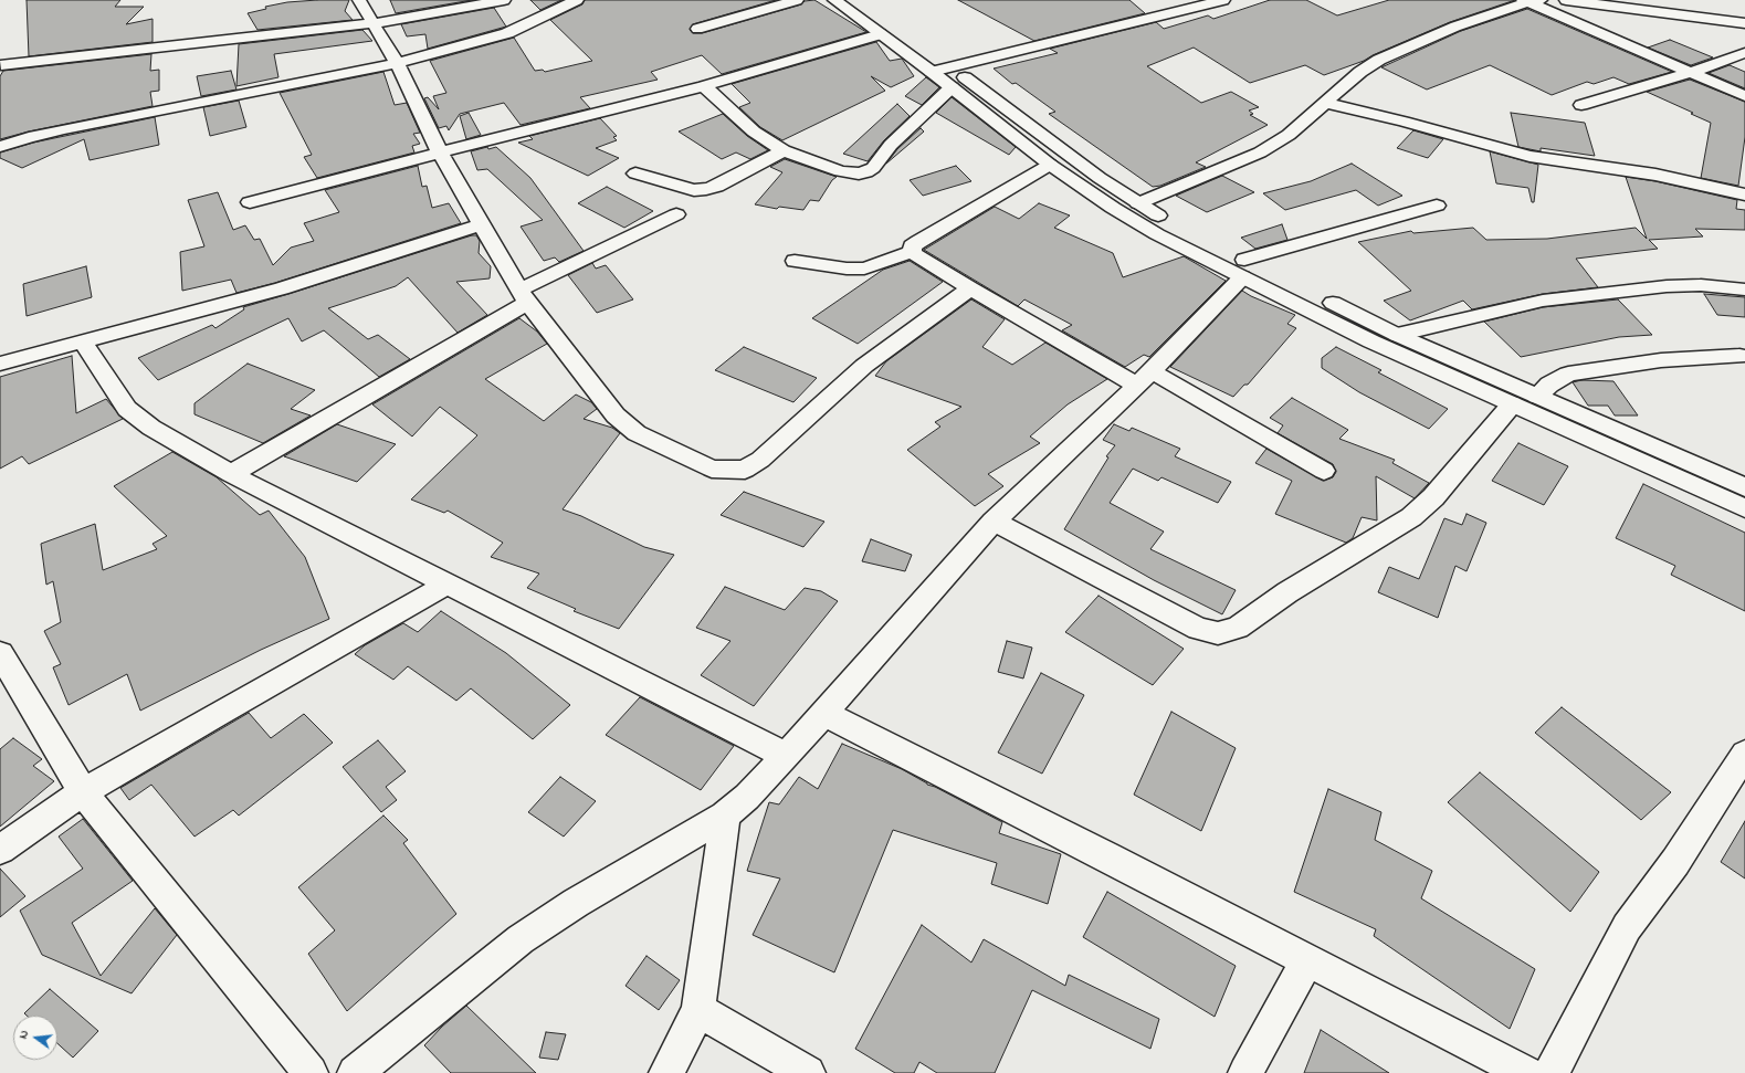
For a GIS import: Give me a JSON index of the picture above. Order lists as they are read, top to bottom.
{
  "north": "left"
}
